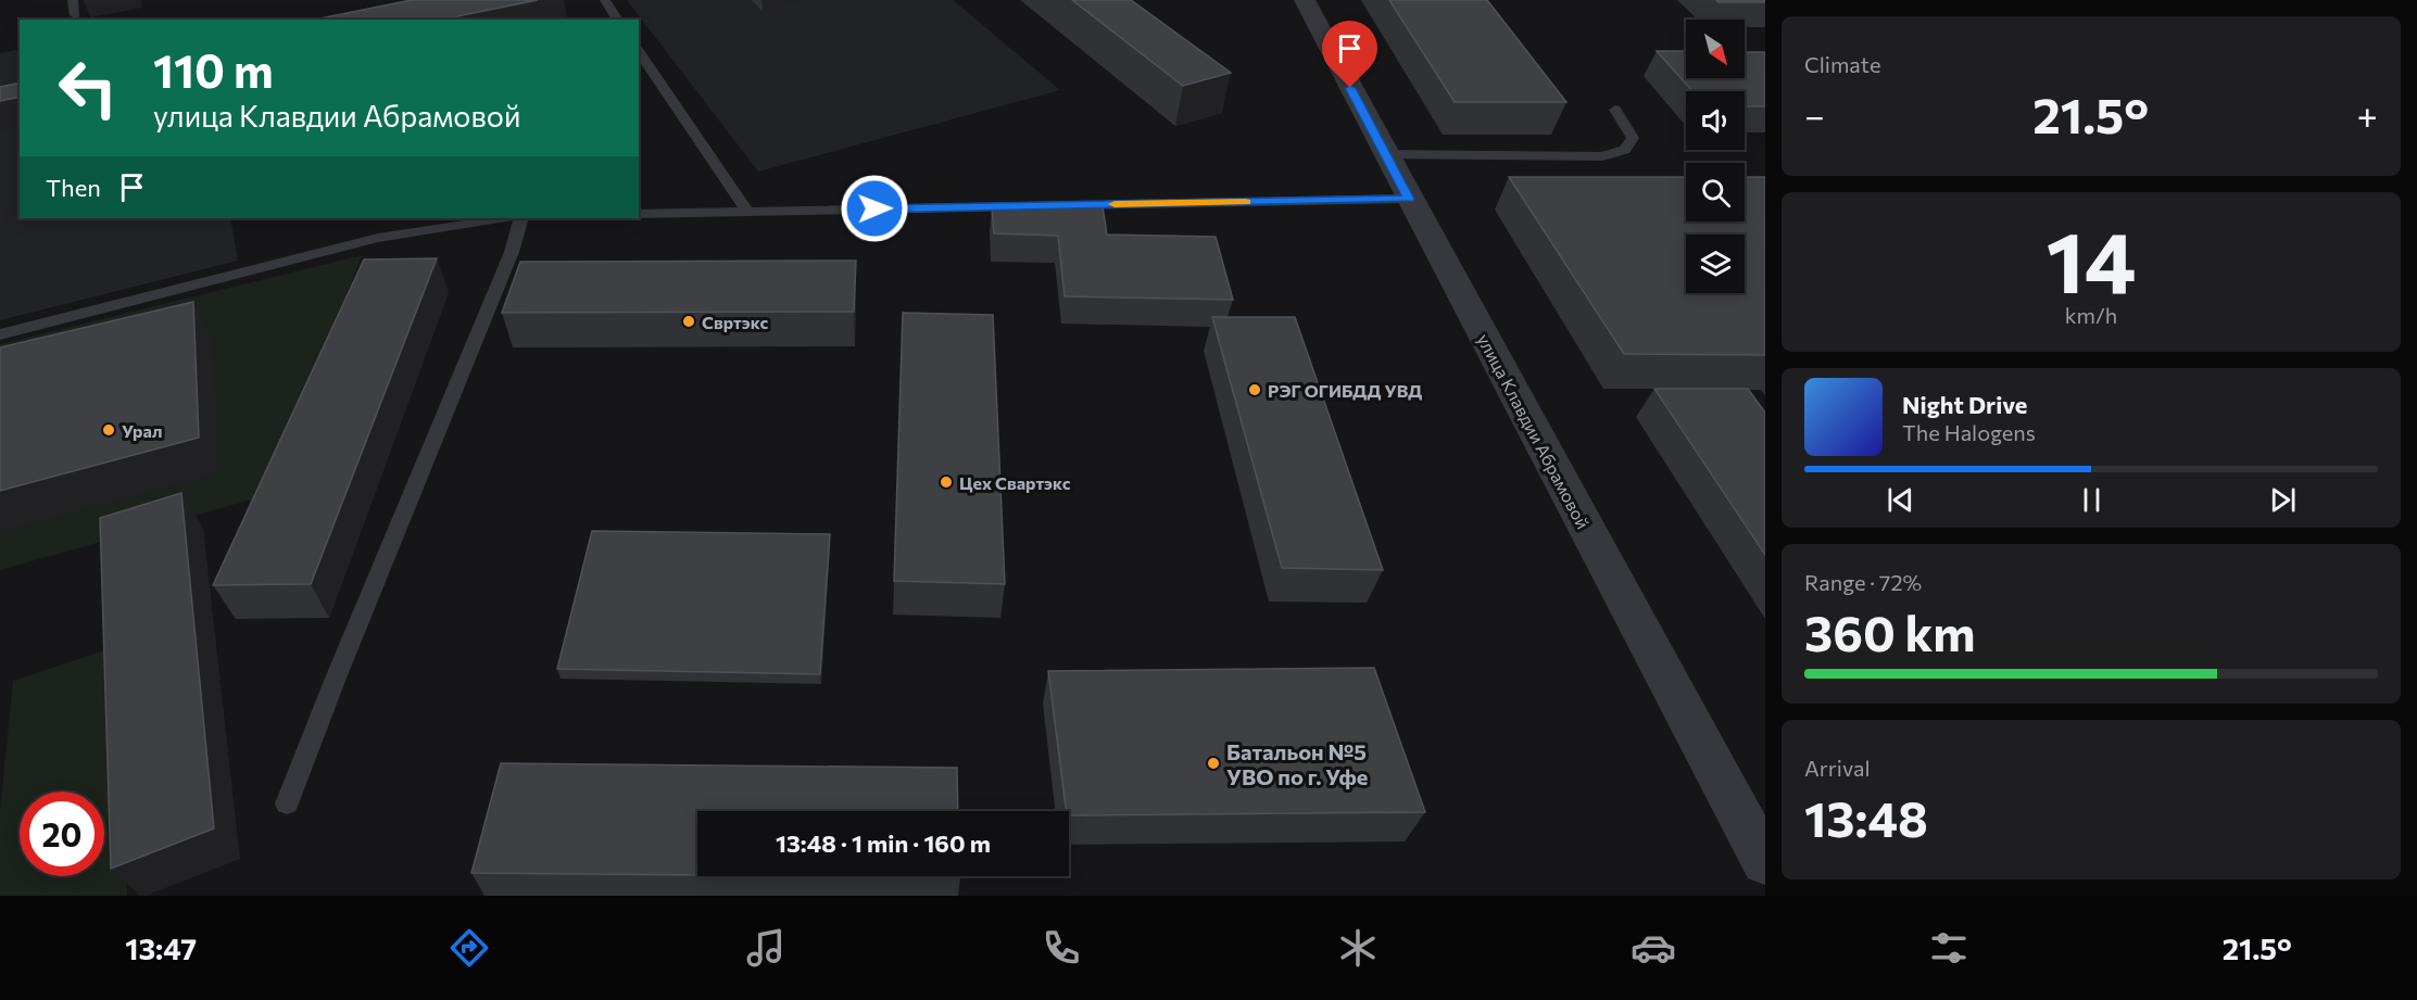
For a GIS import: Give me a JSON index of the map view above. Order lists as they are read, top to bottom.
{
  "streets": {
    "street": ["улица Клавдии Абрамовой"]
  },
  "places": [
    "Свртэкс",
    "РЭГ ОГИБДД УВД",
    "Урал",
    "Цех Свартэкс",
    "Батальон №5 УВО по г. Уфе"
  ],
  "north": "bottom right",
  "page": {
    "tile": [
      "Climate",
      ["14", "km/h"],
      ["Range · 72%", "360 km"],
      ["Arrival", "13:48"]
    ],
    "turn": ["110 m", "улица Клавдии Абрамовой"],
    "heat": ["−", "21.5°", "+"],
    "then": "Then",
    "song": ["Night Drive", "The Halogens"],
    "limit": "20",
    "trip": "13:48 · 1 min · 160 m",
    "tabs": ["13:47", "21.5°"]
  }
}
